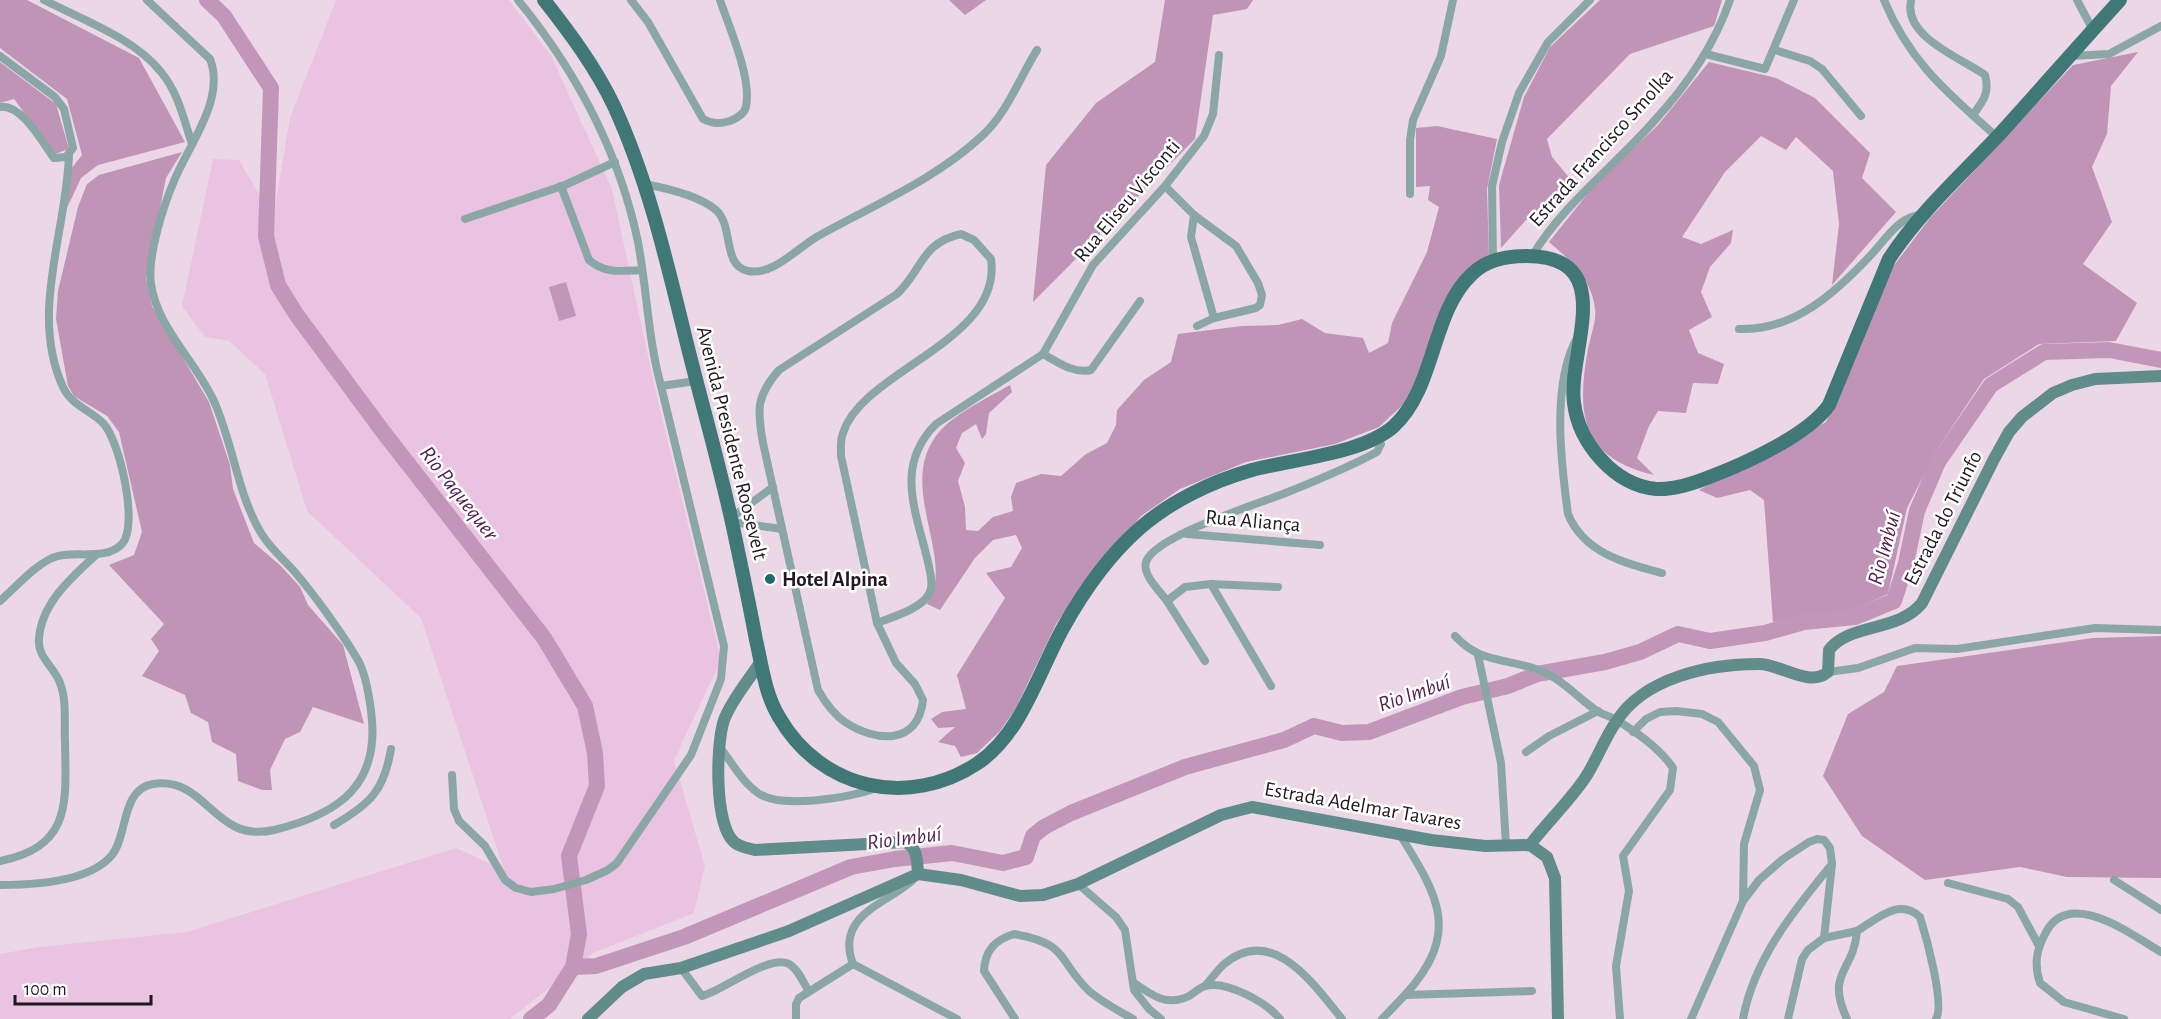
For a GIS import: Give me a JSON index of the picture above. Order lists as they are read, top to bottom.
{
  "streets": {
    "main road": ["Avenida Presidente Roosevelt"],
    "street": [
      "Estrada Francisco Smolka",
      "Rua Eliseu Visconti",
      "Estrada do Triunfo",
      "Rua Aliança",
      "Estrada Adelmar Tavares"
    ]
  },
  "crossings": [
    ["Estrada Francisco Smolka", "Avenida Presidente Roosevelt"]
  ],
  "water": ["Rio Paquequer", "Rio Imbuí"],
  "places": ["Hotel Alpina"],
  "scale_bar": "100 m"
}
